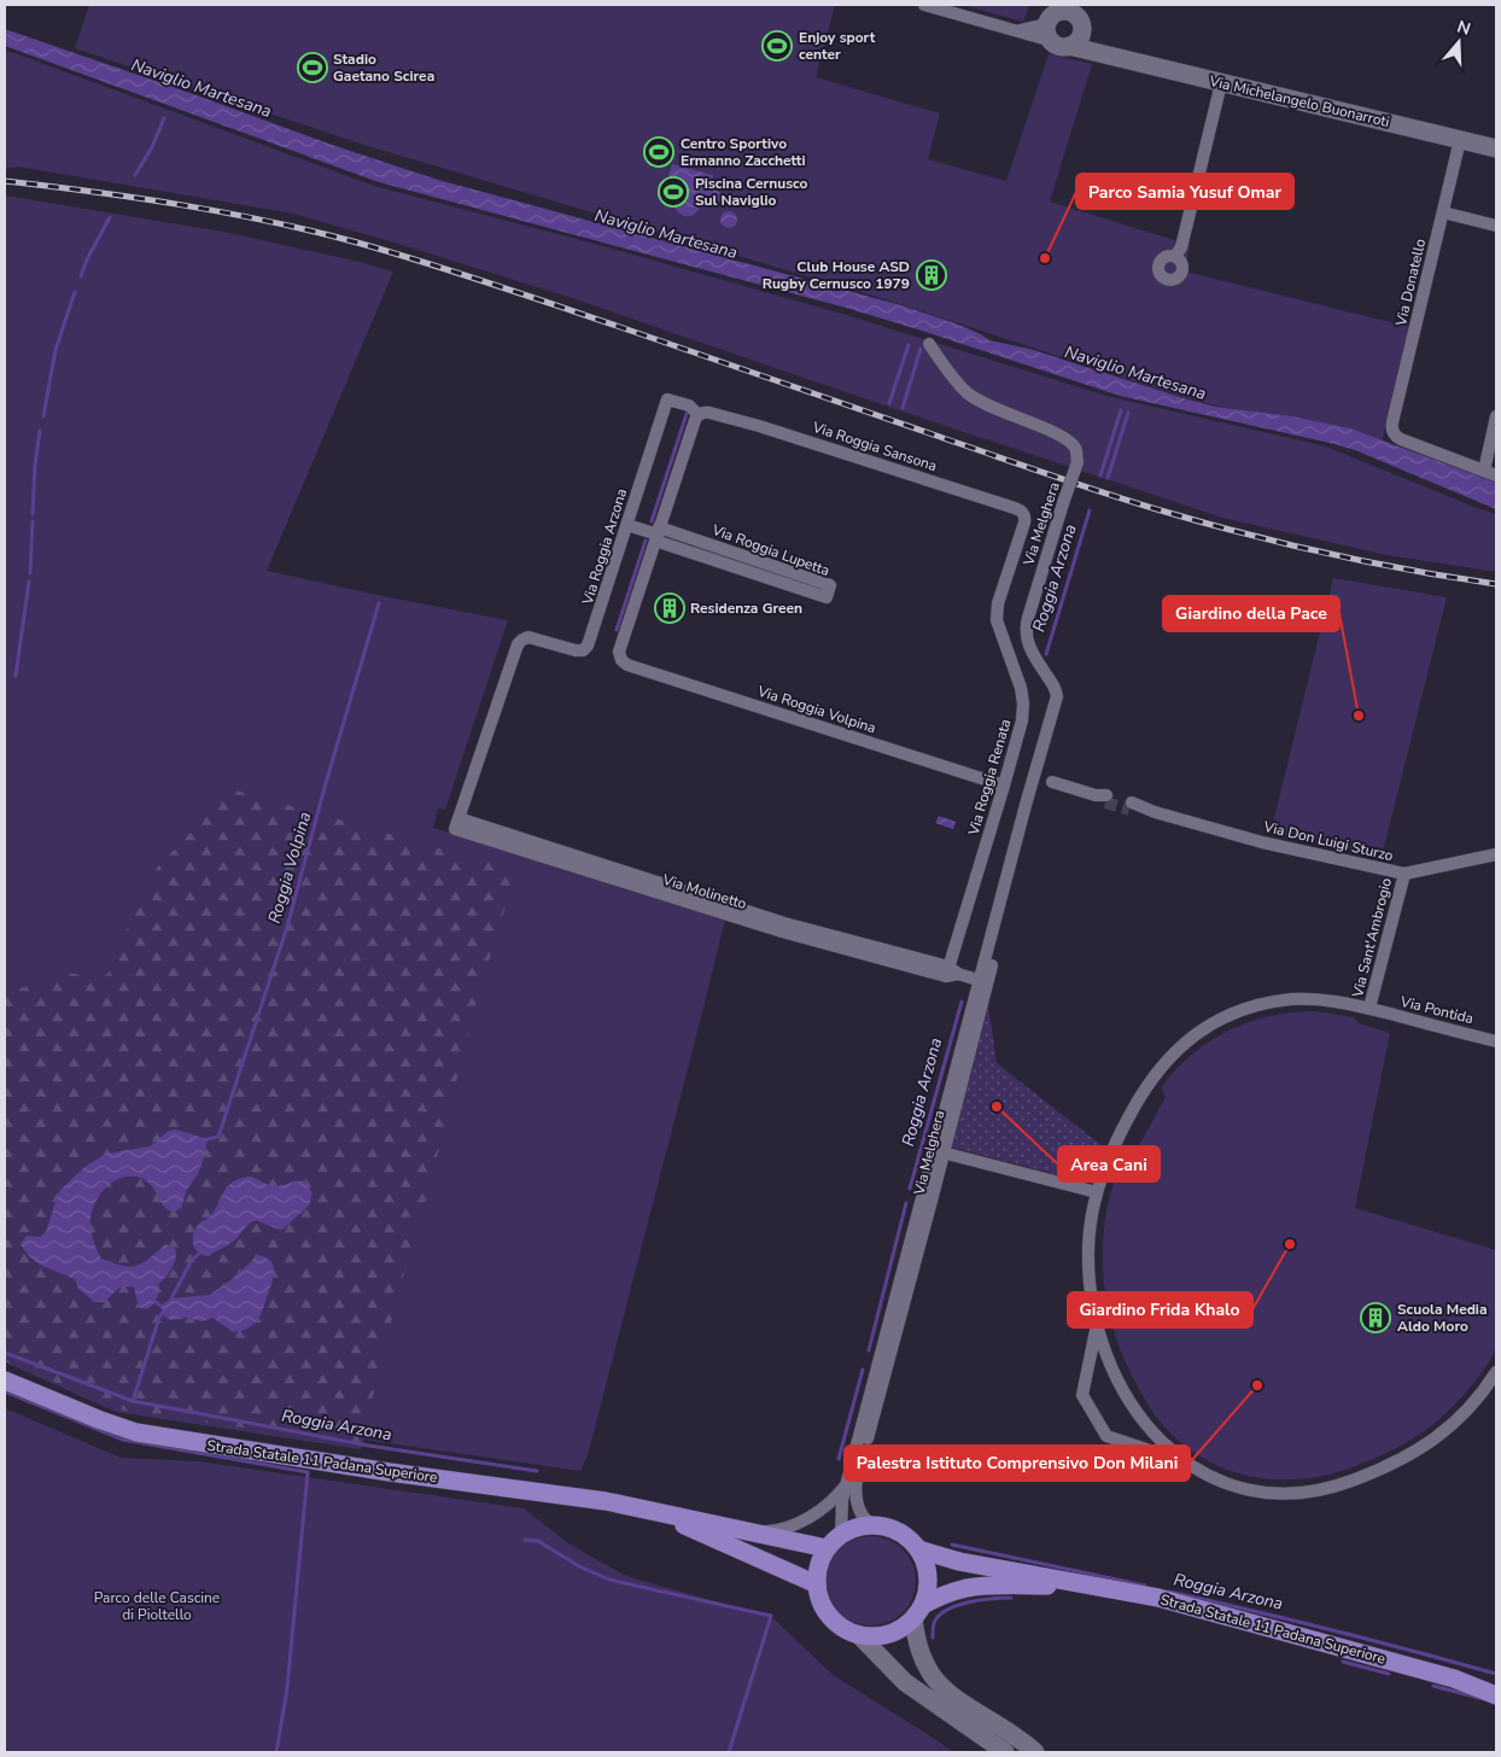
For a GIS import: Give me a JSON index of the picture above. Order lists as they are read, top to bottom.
{
  "streets": {
    "main road": ["Strada Statale 11 Padana Superiore"],
    "street": [
      "Via Michelangelo Buonarroti",
      "Via Donatello",
      "Via Roggia Sansona",
      "Via Melghera",
      "Via Roggia Arzona",
      "Via Roggia Lupetta",
      "Via Roggia Volpina",
      "Via Roggia Renata",
      "Via Don Luigi Sturzo",
      "Via Molinetto",
      "Via Sant'Ambrogio",
      "Via Pontida"
    ]
  },
  "crossings": [
    ["Via Michelangelo Buonarroti", "Via Donatello"],
    ["Via Roggia Sansona", "Via Roggia Arzona"],
    ["Via Roggia Sansona", "Via Roggia Renata"],
    ["Via Melghera", "Via Molinetto"],
    ["Via Melghera", "Strada Statale 11 Padana Superiore"],
    ["Via Roggia Arzona", "Via Molinetto"],
    ["Via Roggia Lupetta", "Via Roggia Volpina"],
    ["Via Roggia Volpina", "Via Roggia Renata"],
    ["Via Roggia Renata", "Via Molinetto"],
    ["Via Don Luigi Sturzo", "Via Sant'Ambrogio"],
    ["Via Sant'Ambrogio", "Via Pontida"]
  ],
  "water": ["Naviglio Martesana", "Roggia Arzona", "Roggia Volpina"],
  "parks": ["Parco delle Cascine di Pioltello"],
  "places": {
    "sports": [
      "Enjoy sport center",
      "Stadio Gaetano Scirea",
      "Centro Sportivo Ermanno Zacchetti",
      "Piscina Cernusco Sul Naviglio"
    ],
    "other": [
      "Parco Samia Yusuf Omar",
      "Giardino della Pace",
      "Area Cani",
      "Giardino Frida Khalo",
      "Palestra Istituto Comprensivo Don Milani"
    ],
    "building": ["Club House ASD Rugby Cernusco 1979", "Residenza Green", "Scuola Media Aldo Moro"]
  },
  "north": "top"
}
